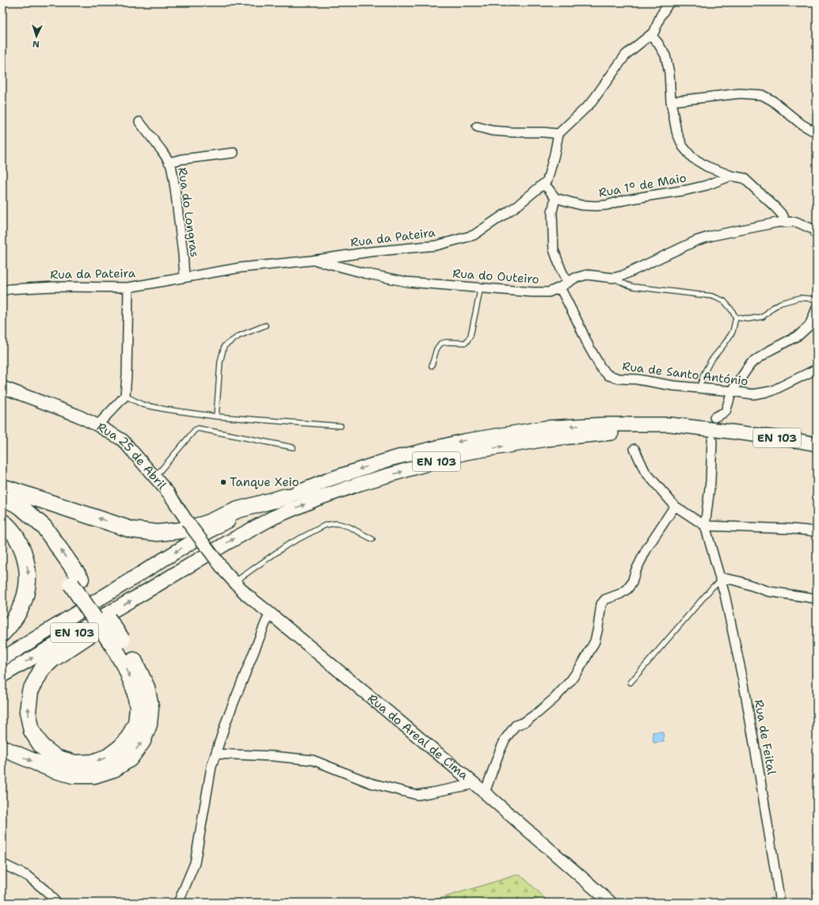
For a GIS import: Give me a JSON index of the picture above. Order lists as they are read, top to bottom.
{
  "streets": {
    "main road": ["EN 103", "Rua 25 de Abril", "Rua do Areal de Cima"],
    "street": [
      "Rua 1º de Maio",
      "Rua do Longras",
      "Rua da Pateira",
      "Rua do Outeiro",
      "Rua de Santo António",
      "Rua de Feital"
    ]
  },
  "crossings": [
    ["Rua 1º de Maio", "Rua de Santo António"],
    ["Rua do Longras", "Rua da Pateira"],
    ["Rua da Pateira", "Rua do Outeiro"],
    ["Rua do Outeiro", "Rua de Santo António"],
    ["Rua 25 de Abril", "Rua do Areal de Cima"]
  ],
  "places": ["Tanque Xeio"],
  "north": "bottom"
}
